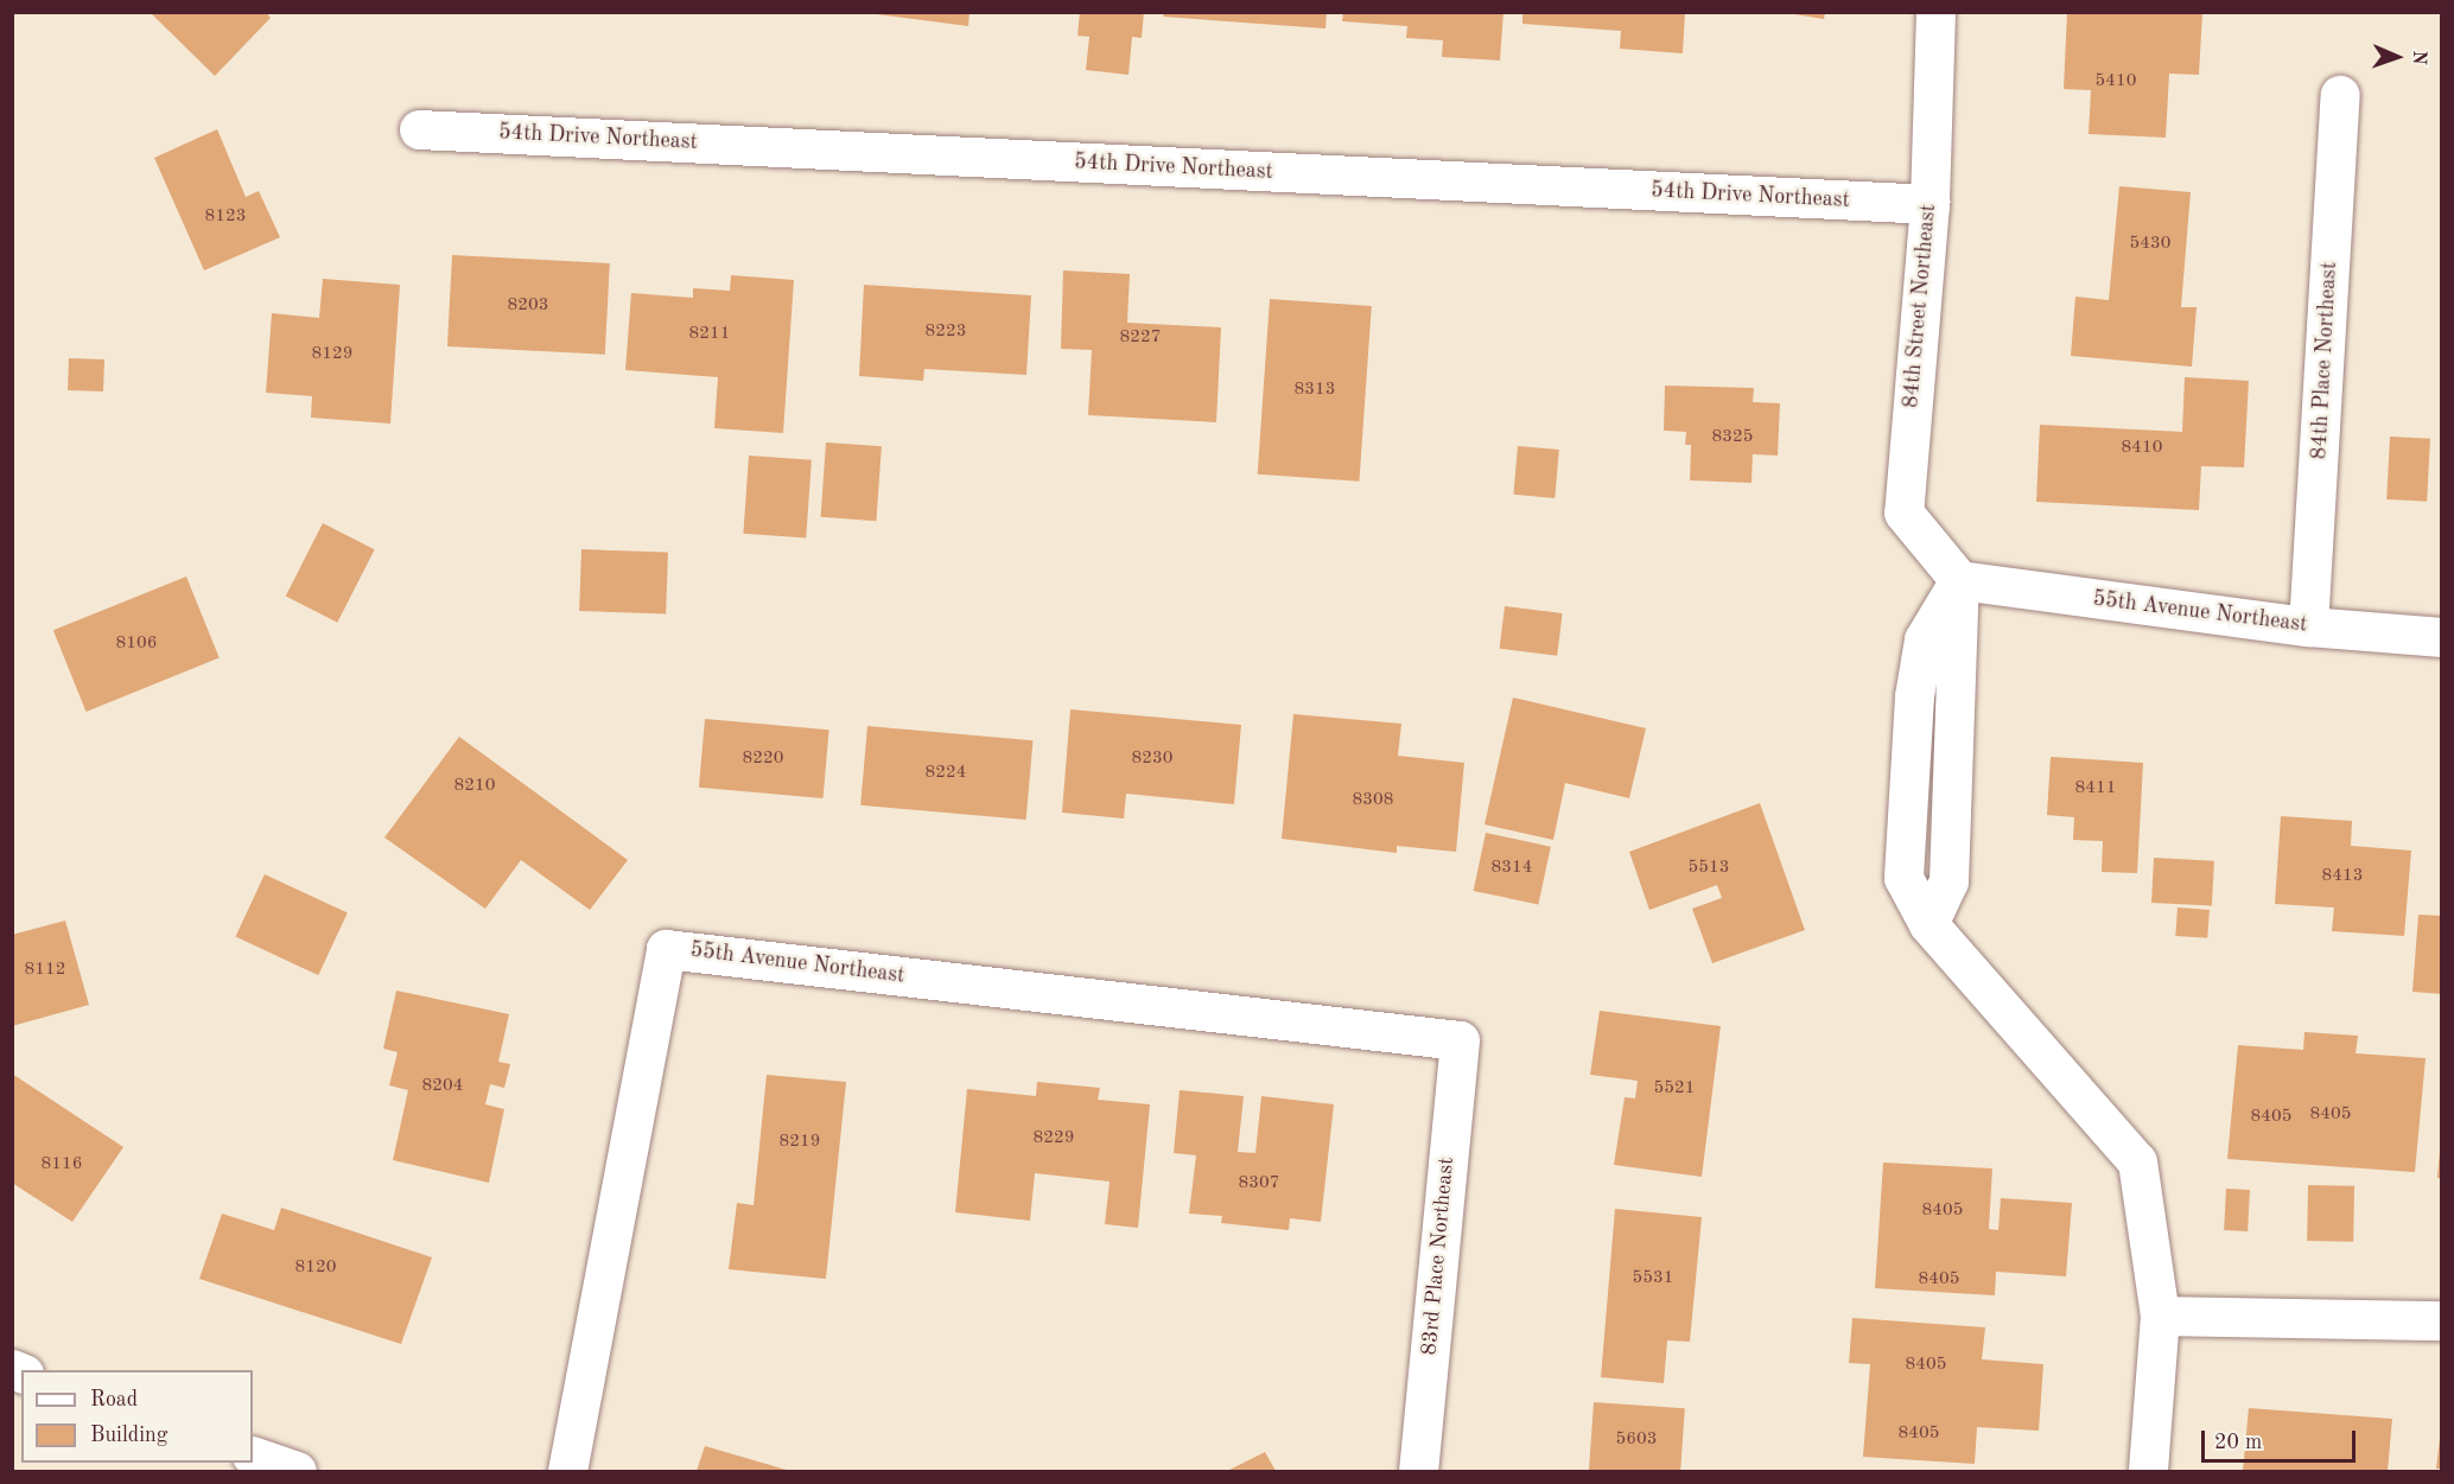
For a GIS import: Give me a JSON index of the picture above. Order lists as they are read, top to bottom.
{
  "streets": {
    "street": [
      "54th Drive Northeast",
      "84th Street Northeast",
      "84th Place Northeast",
      "55th Avenue Northeast",
      "83rd Place Northeast"
    ]
  },
  "crossings": [
    ["54th Drive Northeast", "84th Street Northeast"],
    ["84th Street Northeast", "55th Avenue Northeast"],
    ["84th Place Northeast", "55th Avenue Northeast"],
    ["55th Avenue Northeast", "83rd Place Northeast"]
  ],
  "house_numbers": [
    "5410",
    "8123",
    "5430",
    "8203",
    "8223",
    "8211",
    "8227",
    "8129",
    "8313",
    "8325",
    "8410",
    "8106",
    "8220",
    "8230",
    "8224",
    "8210",
    "8411",
    "8308",
    "8314",
    "5513",
    "8413",
    "8112",
    "8204",
    "5521",
    "8405",
    "8405",
    "8229",
    "8219",
    "8116",
    "8307",
    "8405",
    "8120",
    "5531",
    "8405",
    "8405",
    "8405",
    "5603"
  ],
  "legend": ["Road", "Building"],
  "scale_bar": "20 m",
  "north": "right"
}
